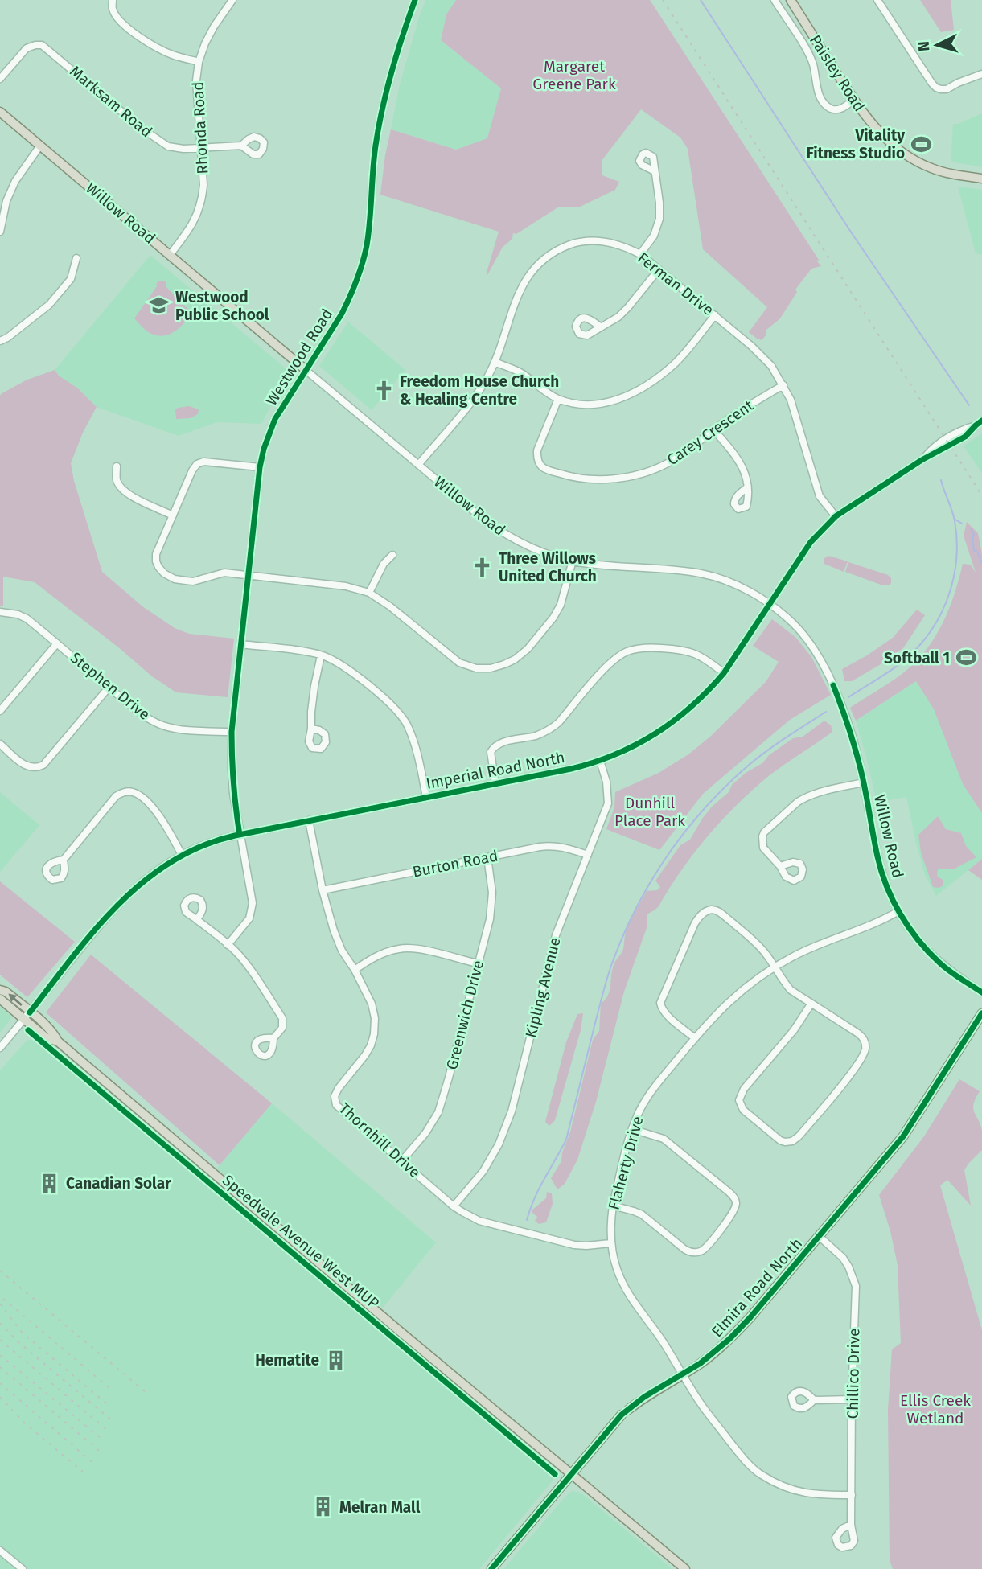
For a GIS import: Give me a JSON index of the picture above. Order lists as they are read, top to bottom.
{
  "streets": {
    "main road": ["Paisley Road", "Willow Road", "Elmira Road North"],
    "street": [
      "Marksam Road",
      "Rhonda Road",
      "Ferman Drive",
      "Westwood Road",
      "Carey Crescent",
      "Stephen Drive",
      "Imperial Road North",
      "Burton Road",
      "Kipling Avenue",
      "Greenwich Drive",
      "Thornhill Drive",
      "Flaherty Drive",
      "Chillico Drive"
    ],
    "cycle path": ["Speedvale Avenue West MUP"]
  },
  "crossings": [
    ["Marksam Road", "Rhonda Road"],
    ["Rhonda Road", "Willow Road"],
    ["Willow Road", "Ferman Drive"],
    ["Willow Road", "Westwood Road"],
    ["Willow Road", "Imperial Road North"],
    ["Willow Road", "Flaherty Drive"],
    ["Ferman Drive", "Carey Crescent"],
    ["Ferman Drive", "Imperial Road North"],
    ["Westwood Road", "Stephen Drive"],
    ["Westwood Road", "Imperial Road North"],
    ["Imperial Road North", "Kipling Avenue"],
    ["Imperial Road North", "Thornhill Drive"],
    ["Burton Road", "Kipling Avenue"],
    ["Burton Road", "Greenwich Drive"],
    ["Burton Road", "Thornhill Drive"],
    ["Kipling Avenue", "Thornhill Drive"],
    ["Greenwich Drive", "Thornhill Drive"],
    ["Thornhill Drive", "Flaherty Drive"],
    ["Flaherty Drive", "Elmira Road North"],
    ["Flaherty Drive", "Chillico Drive"],
    ["Elmira Road North", "Chillico Drive"]
  ],
  "parks": ["Margaret Greene Park", "Dunhill Place Park", "Ellis Creek Wetland"],
  "places": {
    "sports": ["Vitality Fitness Studio", "Softball 1"],
    "school or university": ["Westwood Public School"],
    "church": ["Freedom House Church & Healing Centre", "Three Willows United Church"],
    "building": ["Canadian Solar", "Hematite", "Melran Mall"]
  },
  "north": "left"
}
